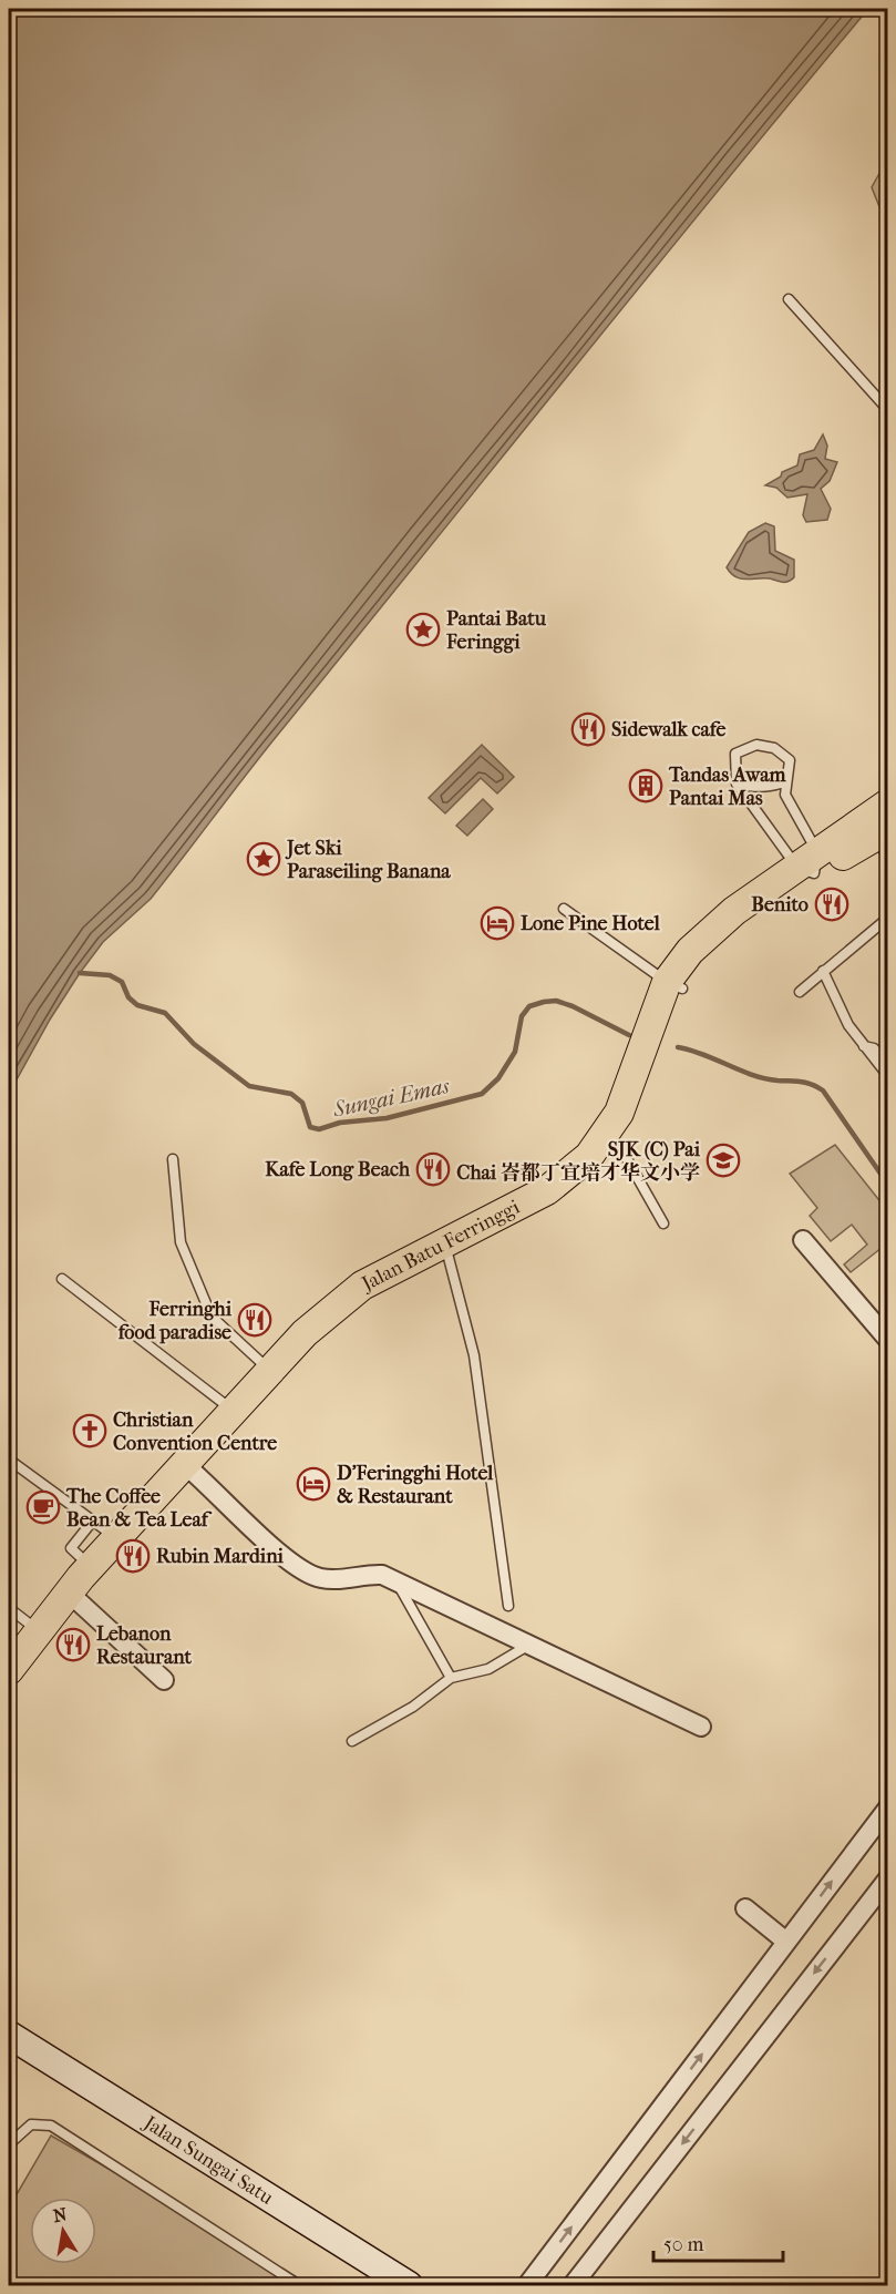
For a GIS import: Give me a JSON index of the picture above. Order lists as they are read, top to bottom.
{
  "streets": {
    "main road": ["Jalan Batu Ferringgi"],
    "street": ["Jalan Sungai Satu"]
  },
  "water": ["Sungai Emas"],
  "places": {
    "place": ["Pantai Batu Feringgi", "Jet Ski Paraseiling Banana"],
    "restaurant": [
      "Sidewalk cafe",
      "Benito",
      "Kafe Long Beach",
      "Ferringhi food paradise",
      "Rubin Mardini",
      "Lebanon Restaurant"
    ],
    "building": ["Tandas Awam Pantai Mas"],
    "hotel": ["Lone Pine Hotel", "D'Feringghi Hotel & Restaurant"],
    "school or university": ["SJK (C) Pai Chai 峇都丁宜培才华文小学"],
    "church": ["Christian Convention Centre"],
    "cafe": ["The Coffee Bean & Tea Leaf"]
  },
  "scale_bar": "50 m",
  "north": "top"
}
